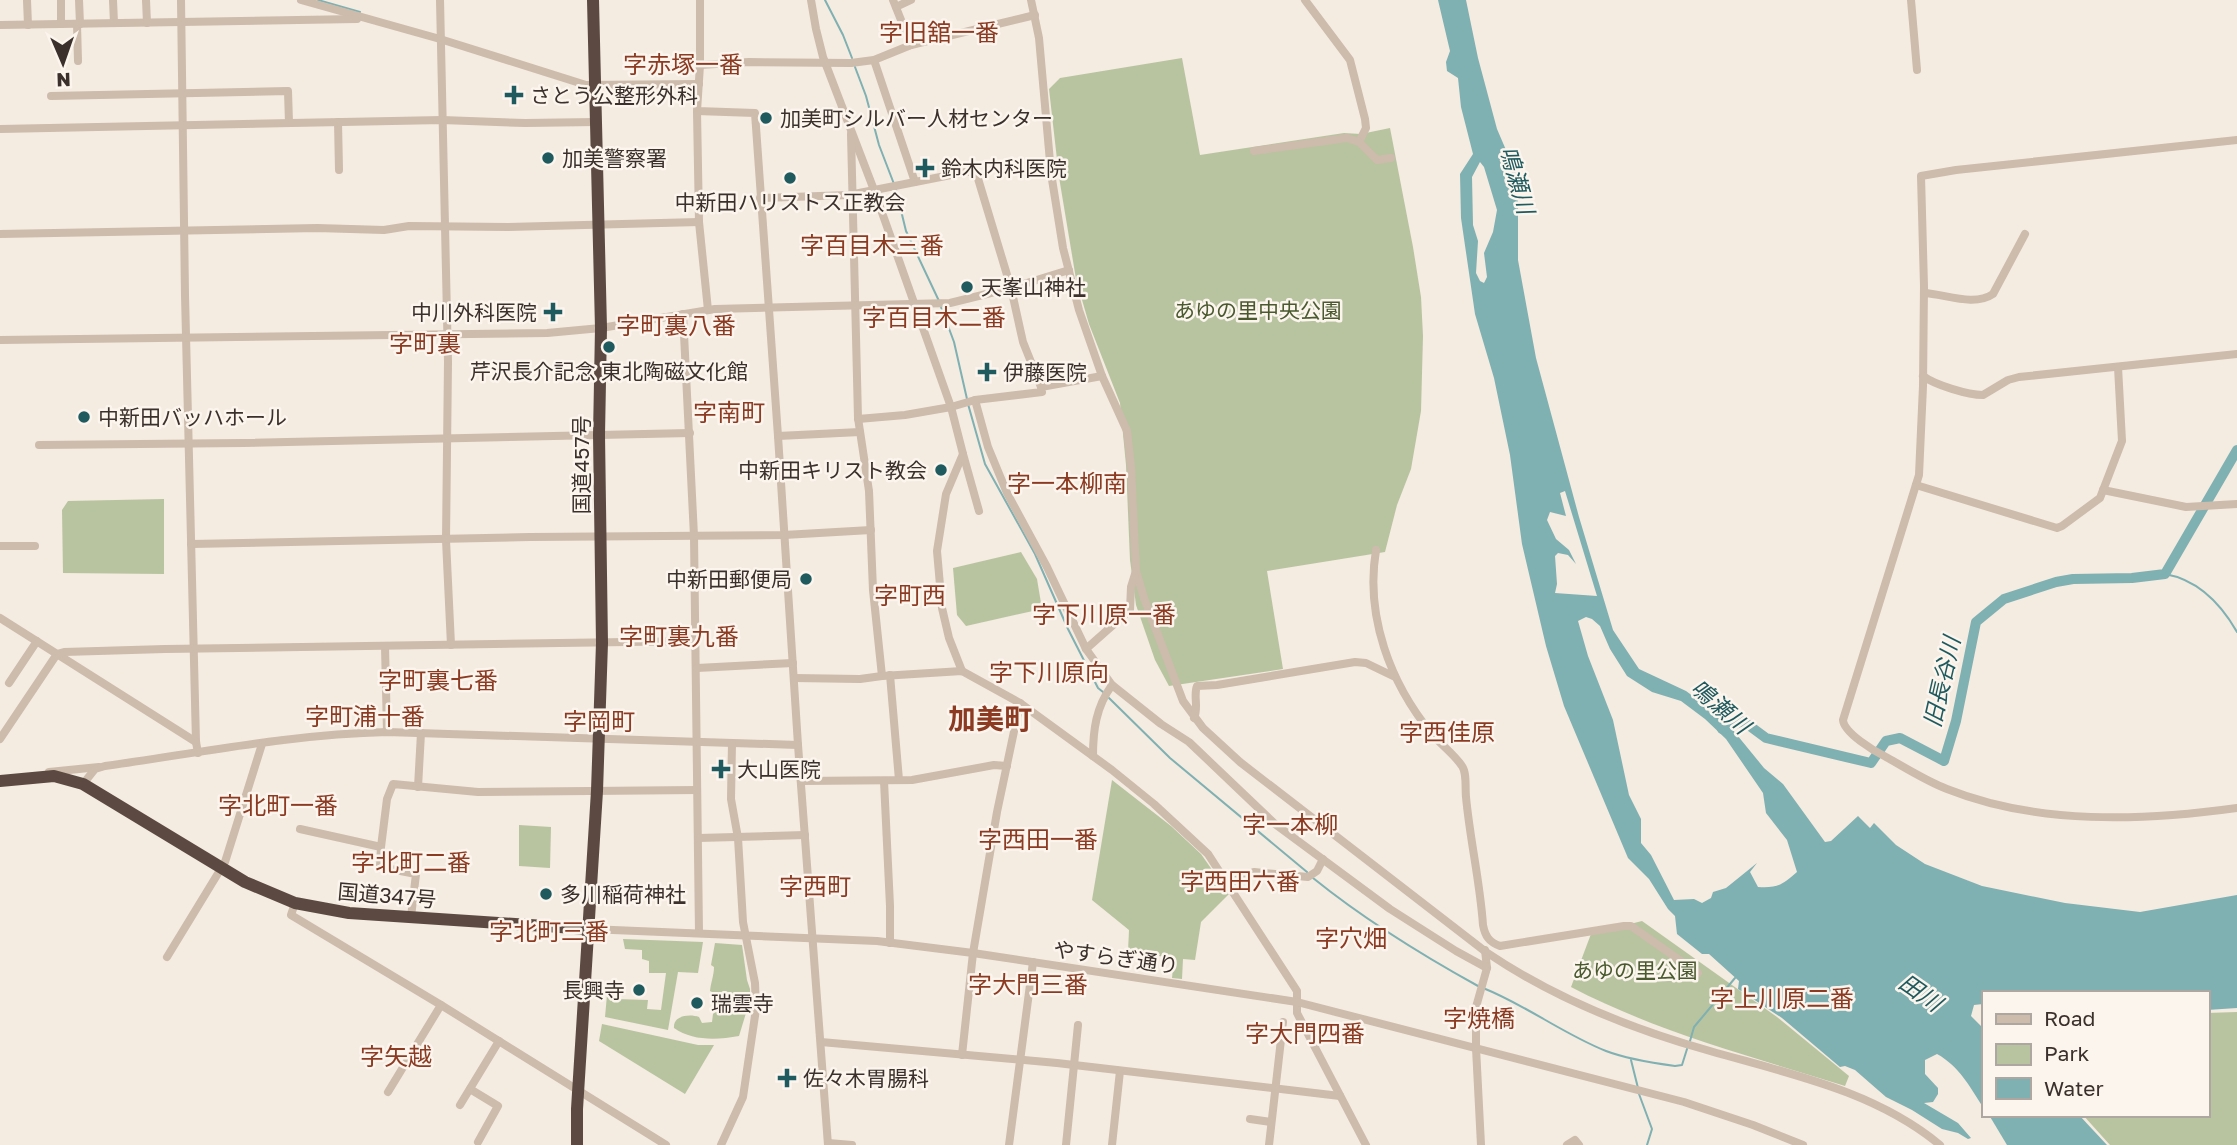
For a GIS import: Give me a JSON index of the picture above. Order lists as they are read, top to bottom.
{
  "streets": {
    "highway": ["国道457号", "国道347号"],
    "street": ["やすらぎ通り"]
  },
  "crossings": [
    ["国道457号", "国道347号"],
    ["国道457号", "やすらぎ通り"],
    ["国道347号", "やすらぎ通り"]
  ],
  "districts": [
    "字旧舘一番",
    "字赤塚一番",
    "字百目木三番",
    "字百目木二番",
    "字町裏八番",
    "字町裏",
    "字南町",
    "字一本柳南",
    "字町西",
    "字下川原一番",
    "字町裏九番",
    "字下川原向",
    "字町裏七番",
    "字町浦十番",
    "加美町",
    "字岡町",
    "字西佳原",
    "字北町一番",
    "字一本柳",
    "字西田一番",
    "字北町二番",
    "字西田六番",
    "字西町",
    "字北町三番",
    "字穴畑",
    "字大門三番",
    "字上川原二番",
    "字焼橋",
    "字大門四番",
    "字矢越"
  ],
  "water": ["鳴瀬川", "旧長谷川", "田川"],
  "parks": ["あゆの里中央公園", "あゆの里公園"],
  "places": {
    "health": [
      "さとう公整形外科",
      "鈴木内科医院",
      "中川外科医院",
      "伊藤医院",
      "大山医院",
      "佐々木胃腸科"
    ],
    "other": [
      "加美町シルバー人材センター",
      "加美警察署",
      "中新田ハリストス正教会",
      "天峯山神社",
      "芹沢長介記念 東北陶磁文化館",
      "中新田バッハホール",
      "中新田キリスト教会",
      "中新田郵便局",
      "多川稲荷神社",
      "長興寺",
      "瑞雲寺"
    ]
  },
  "legend": ["Road", "Park", "Water"],
  "north": "bottom"
}
